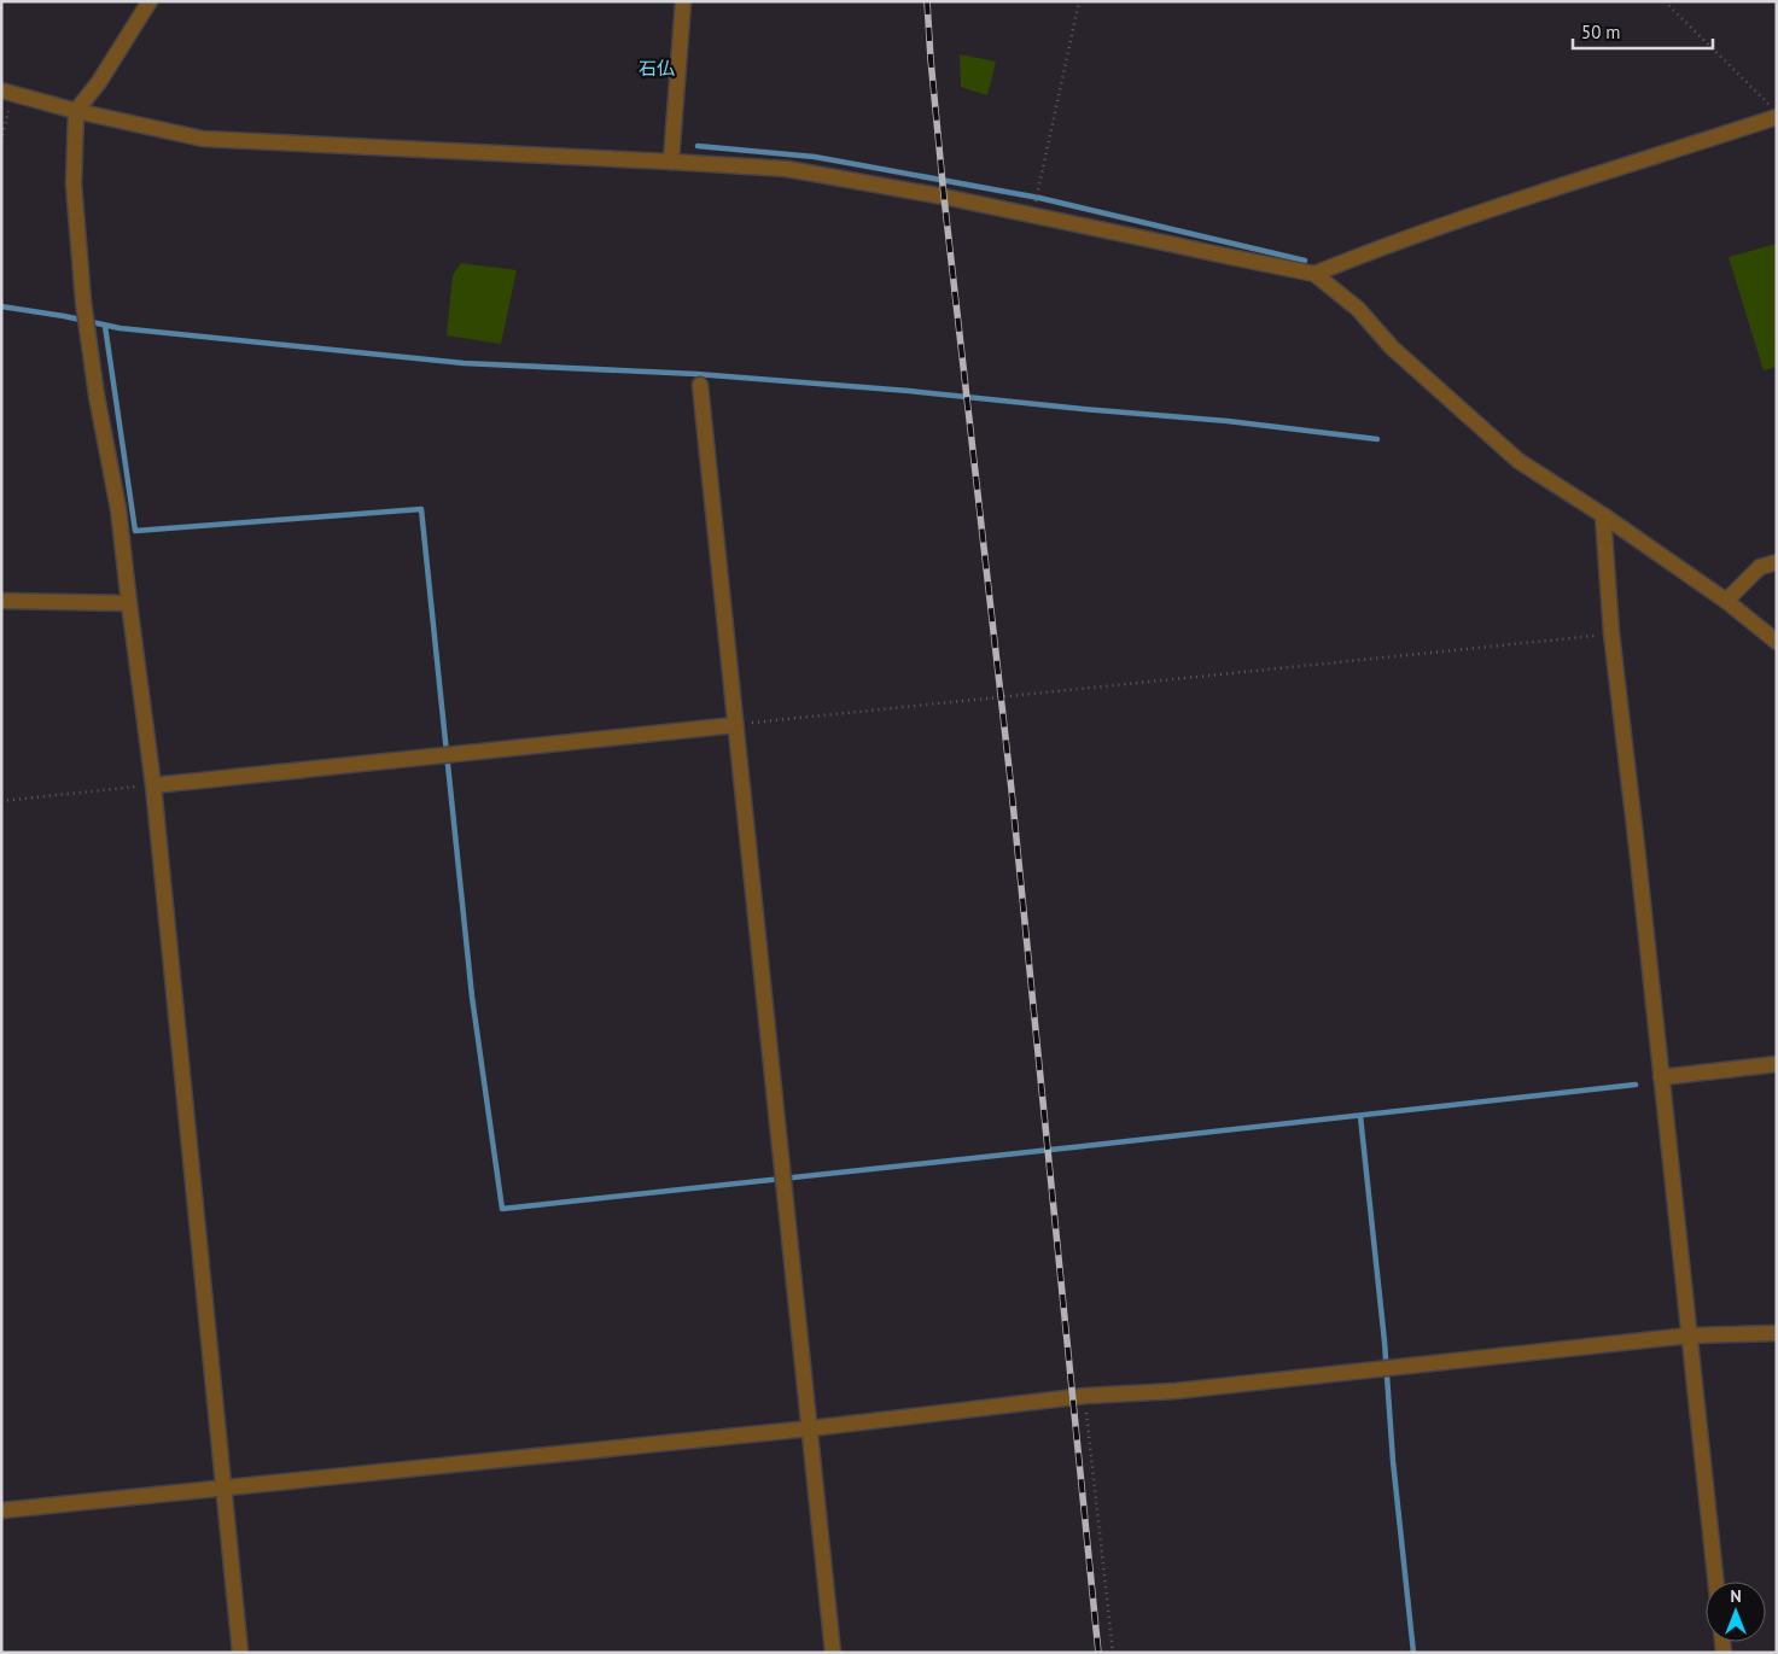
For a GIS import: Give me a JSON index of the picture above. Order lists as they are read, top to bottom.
{
  "districts": ["石仏"],
  "scale_bar": "50 m",
  "north": "top"
}
